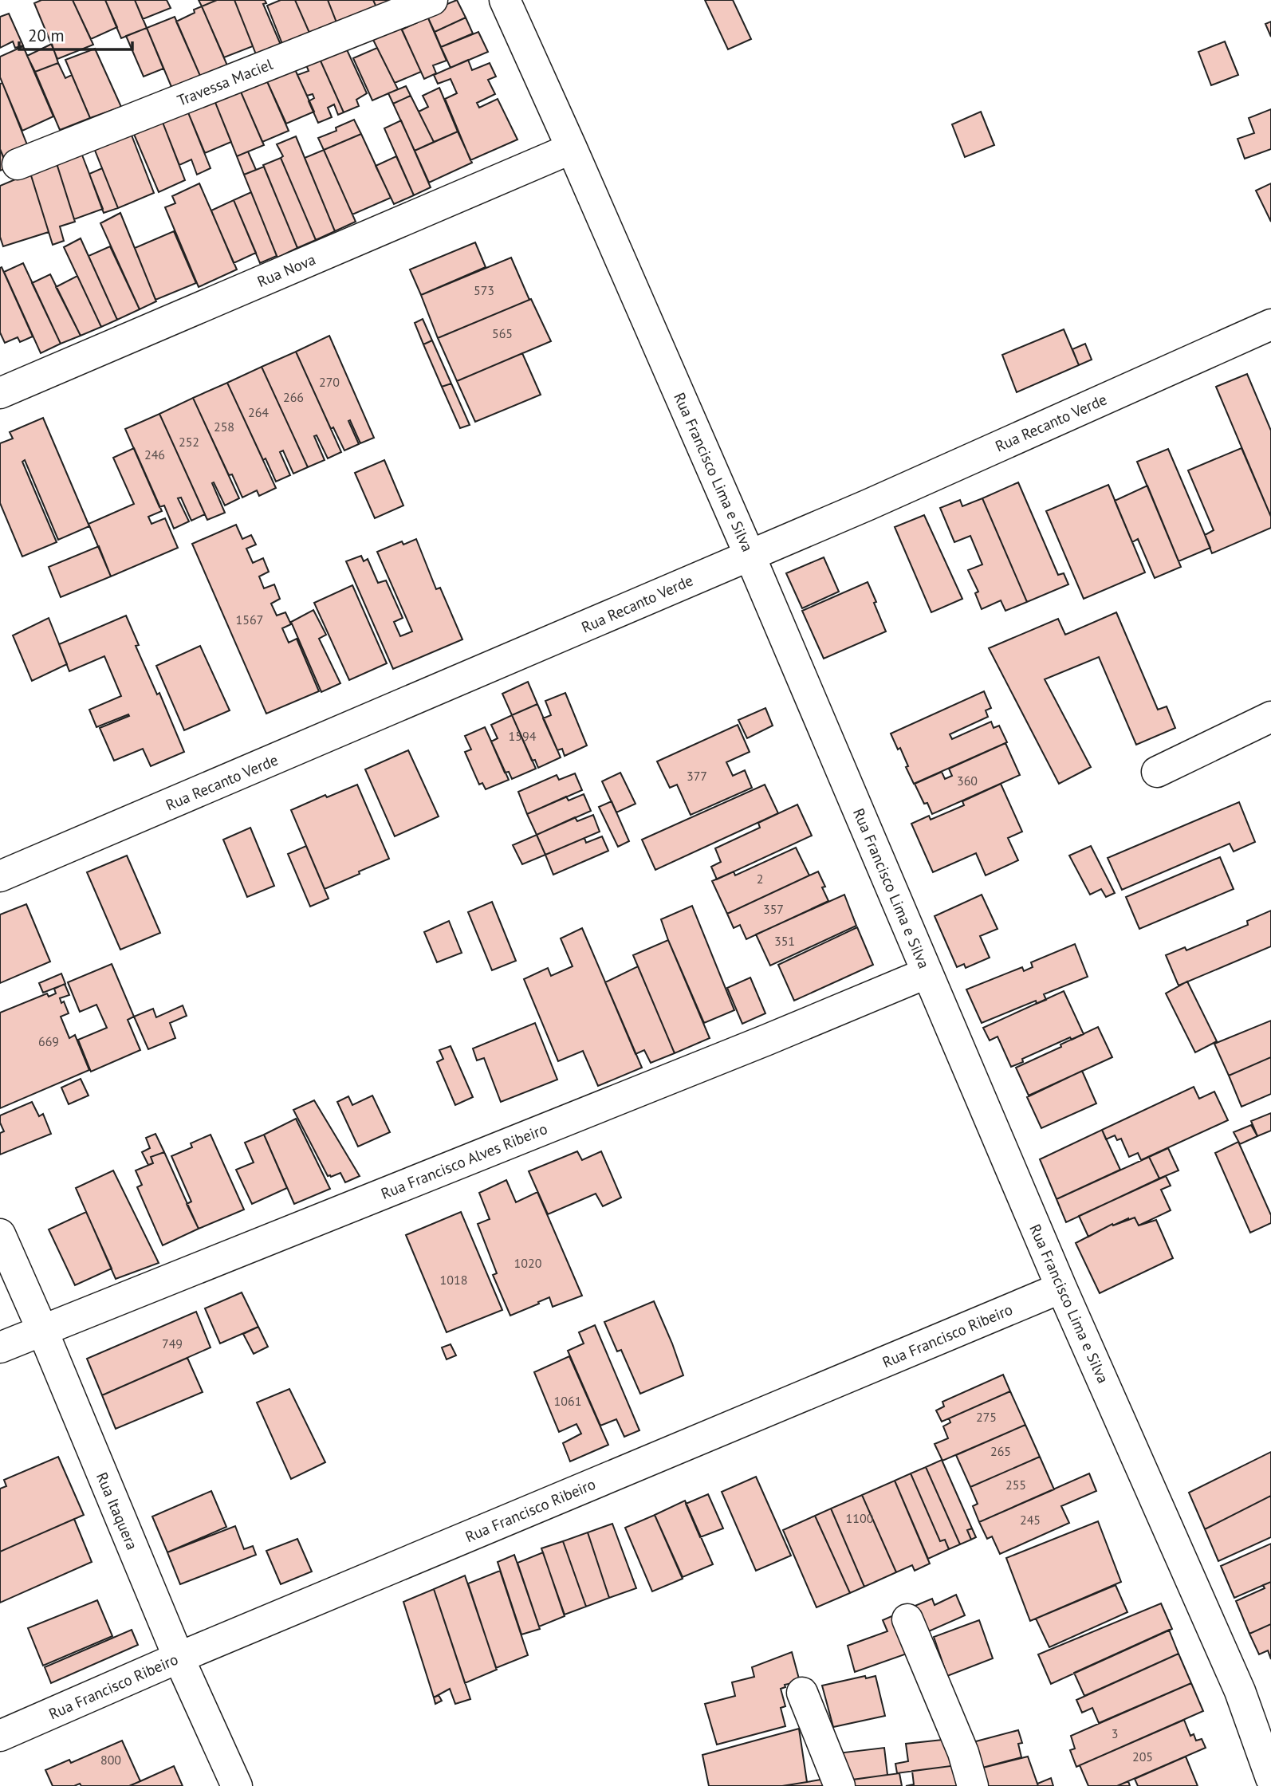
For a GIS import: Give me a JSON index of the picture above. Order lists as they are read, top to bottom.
{
  "streets": {
    "street": [
      "Travessa Maciel",
      "Rua Nova",
      "Rua Recanto Verde",
      "Rua Francisco Lima e Silva",
      "Rua Francisco Alves Ribeiro",
      "Rua Francisco Ribeiro",
      "Rua Itaquera"
    ]
  },
  "crossings": [
    ["Rua Nova", "Rua Francisco Lima e Silva"],
    ["Rua Recanto Verde", "Rua Francisco Lima e Silva"],
    ["Rua Francisco Lima e Silva", "Rua Francisco Alves Ribeiro"],
    ["Rua Francisco Lima e Silva", "Rua Francisco Ribeiro"],
    ["Rua Francisco Alves Ribeiro", "Rua Itaquera"],
    ["Rua Francisco Ribeiro", "Rua Itaquera"]
  ],
  "house_numbers": [
    "573",
    "565",
    "270",
    "266",
    "264",
    "258",
    "252",
    "246",
    "1567",
    "1594",
    "377",
    "360",
    "2",
    "357",
    "351",
    "669",
    "1020",
    "1018",
    "749",
    "1061",
    "275",
    "265",
    "255",
    "1100",
    "245",
    "3",
    "205",
    "800"
  ],
  "scale_bar": "20 m"
}
